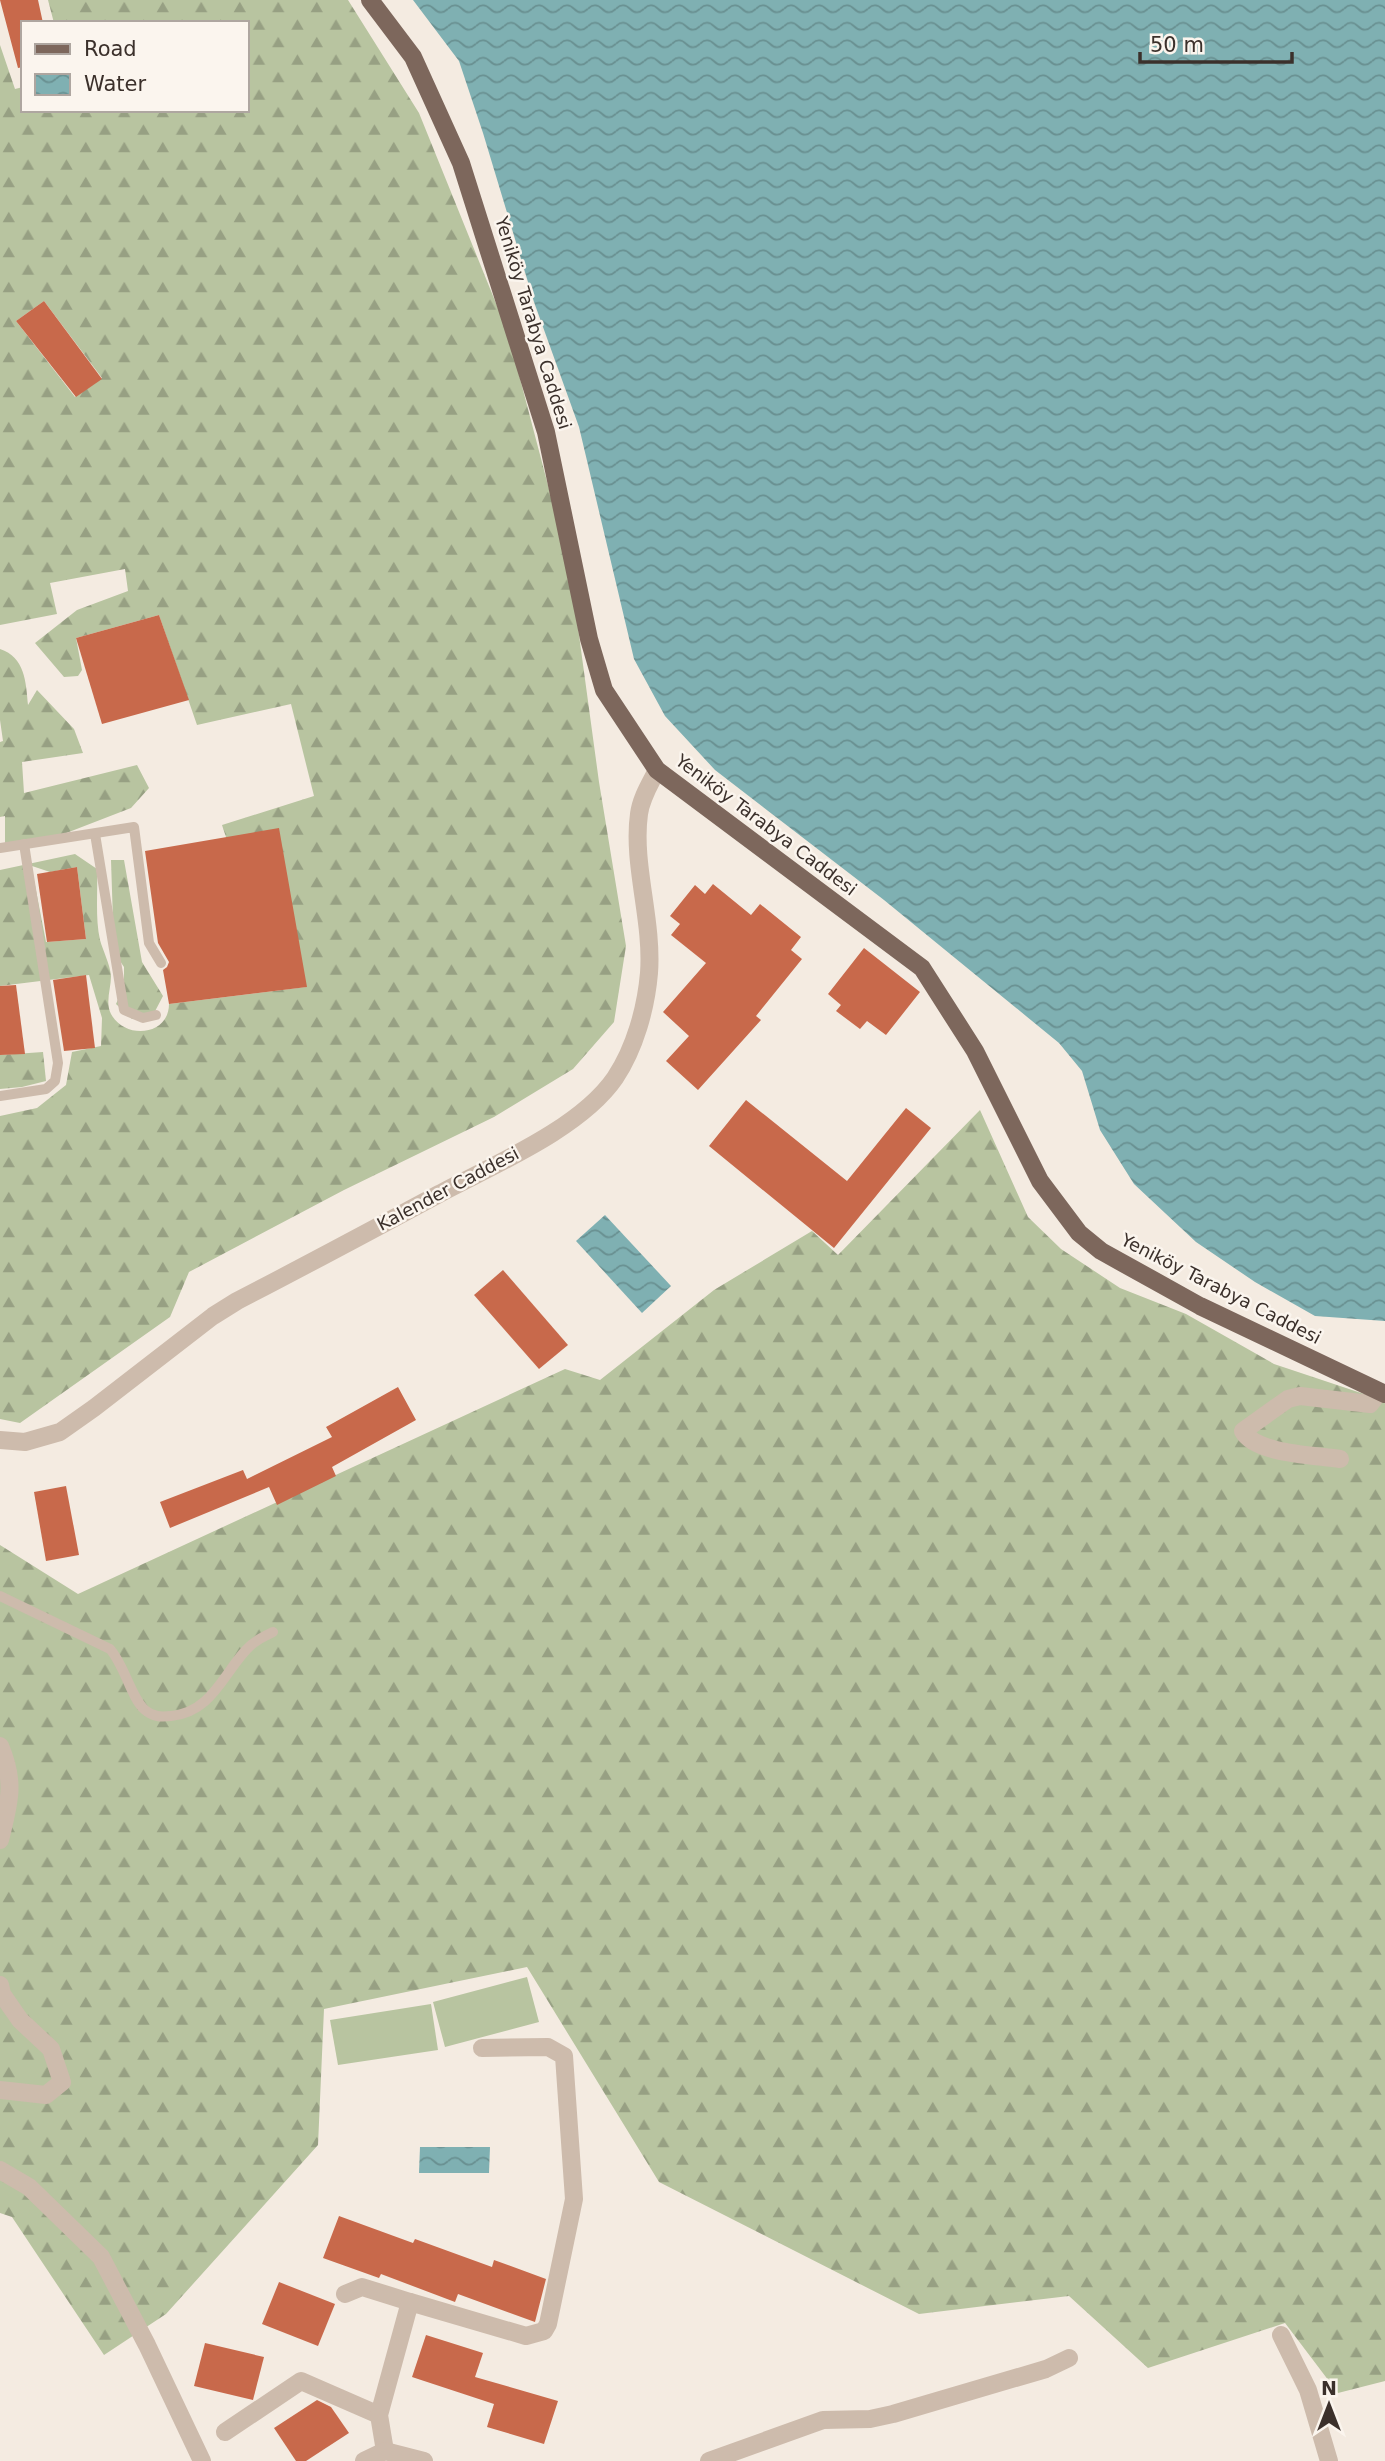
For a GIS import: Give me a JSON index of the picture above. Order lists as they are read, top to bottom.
{
  "streets": {
    "main road": ["Yeniköy Tarabya Caddesi"],
    "street": ["Kalender Caddesi"]
  },
  "crossings": [
    ["Yeniköy Tarabya Caddesi", "Kalender Caddesi"]
  ],
  "legend": ["Road", "Water"],
  "scale_bar": "50 m",
  "north": "top"
}
